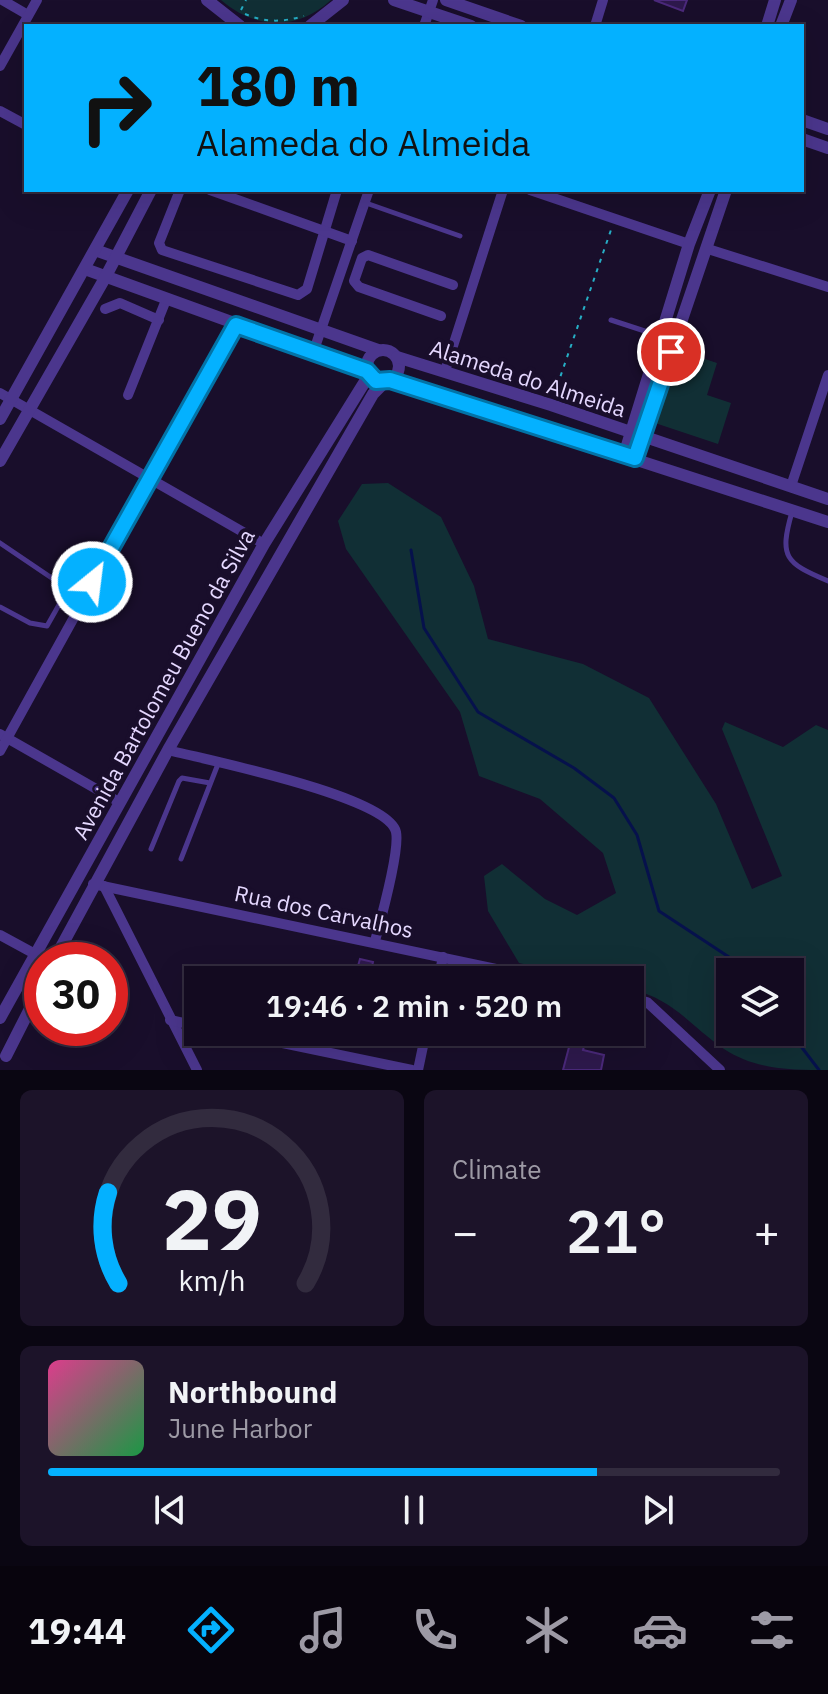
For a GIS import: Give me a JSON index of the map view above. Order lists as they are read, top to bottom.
{
  "streets": {
    "street": ["Alameda do Almeida", "Avenida Bartolomeu Bueno da Silva", "Rua dos Carvalhos"]
  },
  "crossings": [
    ["Alameda do Almeida", "Avenida Bartolomeu Bueno da Silva"],
    ["Avenida Bartolomeu Bueno da Silva", "Rua dos Carvalhos"]
  ],
  "page": {
    "turn": ["180 m", "Alameda do Almeida"],
    "limit": "30",
    "trip": "19:46 · 2 min · 520 m",
    "tile": "Climate",
    "heat": ["−", "21°", "+"],
    "song": ["Northbound", "June Harbor"],
    "tabs": "19:44",
    "gauge": ["29", "km/h"]
  }
}
